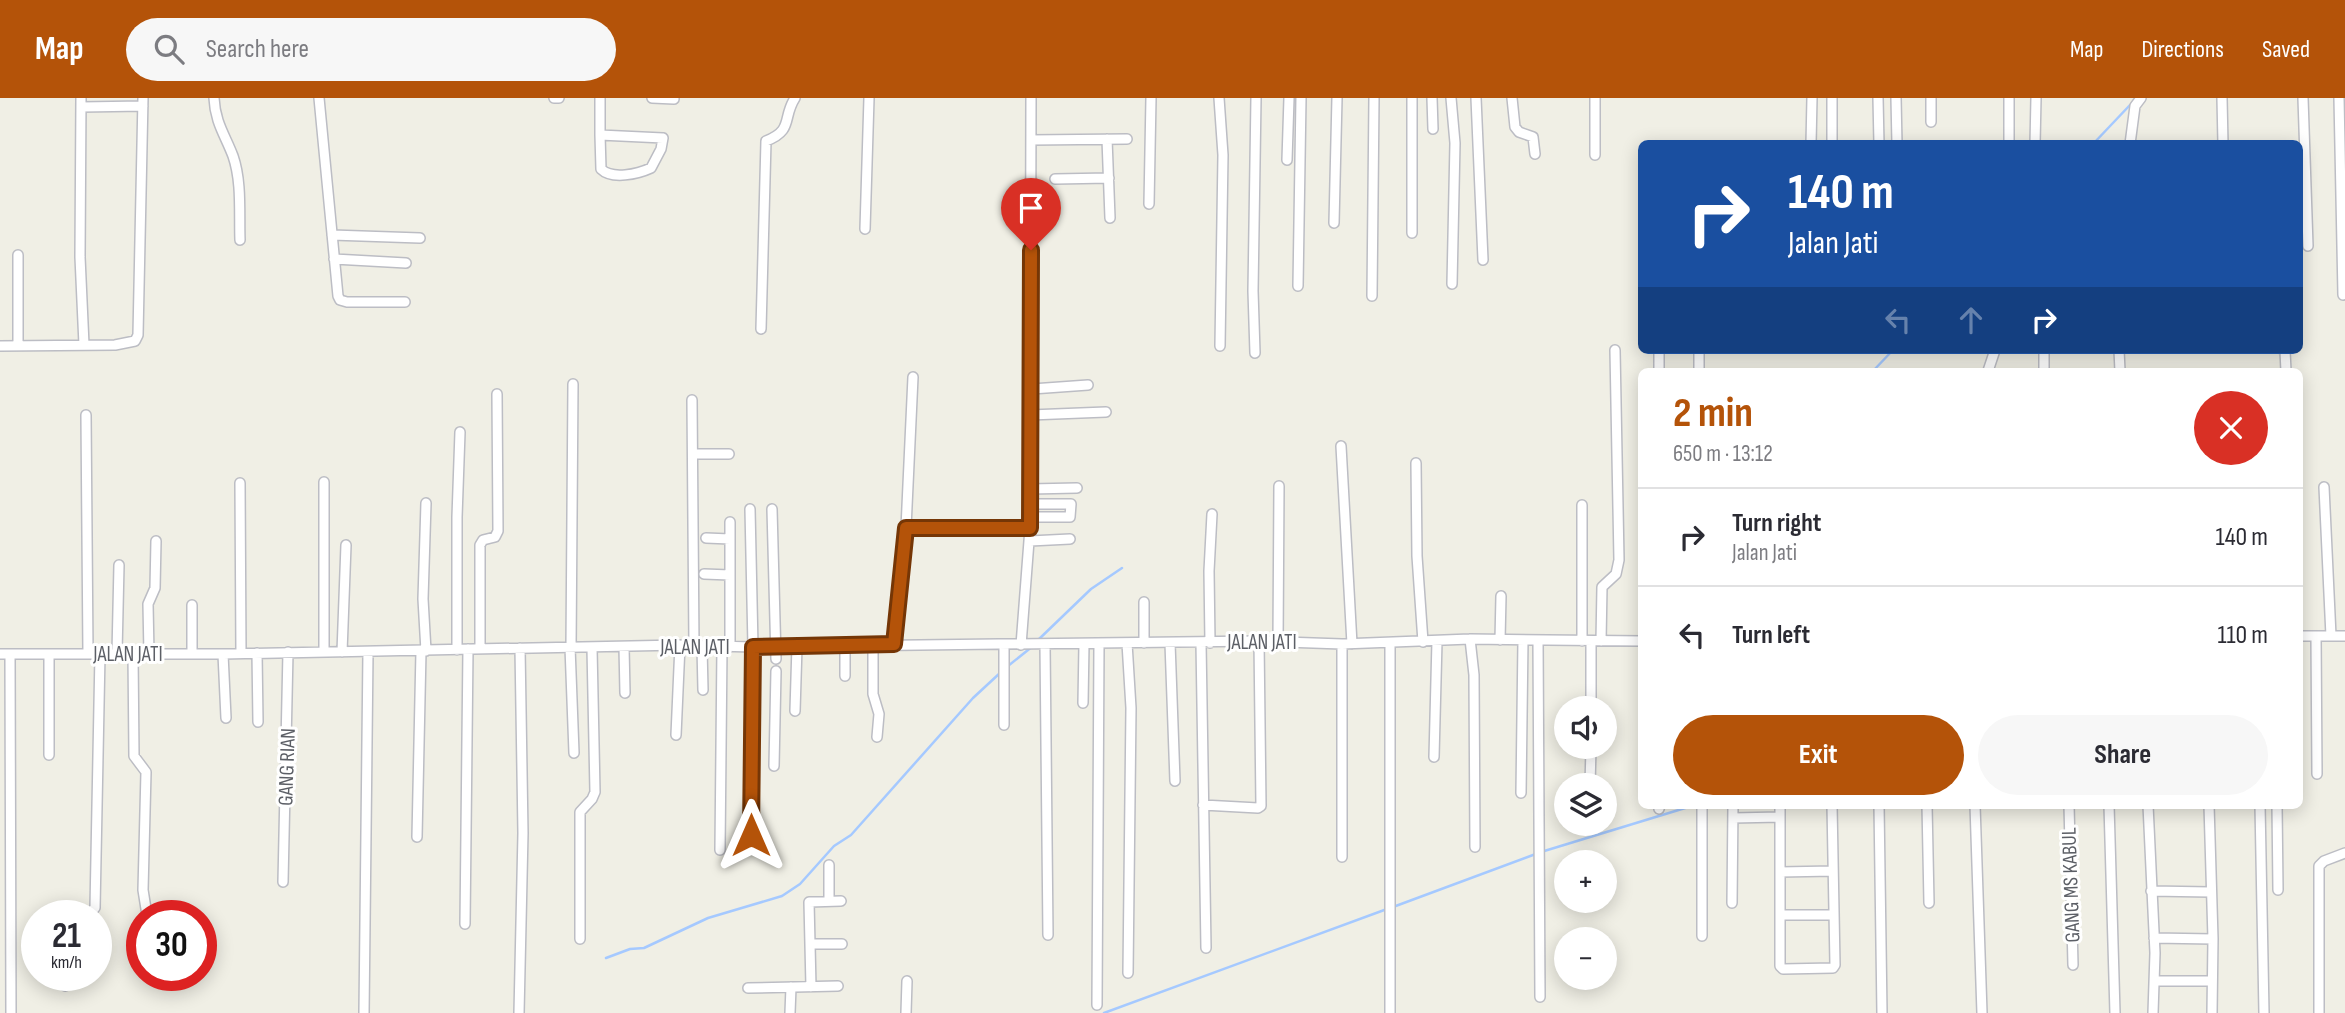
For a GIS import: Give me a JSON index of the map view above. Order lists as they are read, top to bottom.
{
  "streets": {
    "street": ["JALAN JATI", "GANG RIAN", "GANG MS KABUL"]
  },
  "crossings": [
    ["JALAN JATI", "GANG RIAN"]
  ],
  "page": {
    "header": "Map",
    "search": "Search here",
    "nav": ["Map", "Directions", "Saved"],
    "turn": ["140 m", "Jalan Jati"],
    "heading": ["2 min", "650 m · 13:12"],
    "list": [
      {
        "name": "Turn right",
        "note": "Jalan Jati",
        "value": "140 m"
      },
      {
        "name": "Turn left",
        "value": "110 m"
      }
    ],
    "map_buttons": ["+", "−"],
    "buttons": ["Exit", "Share"],
    "speed": "21 km/h",
    "limit": "30"
  }
}
